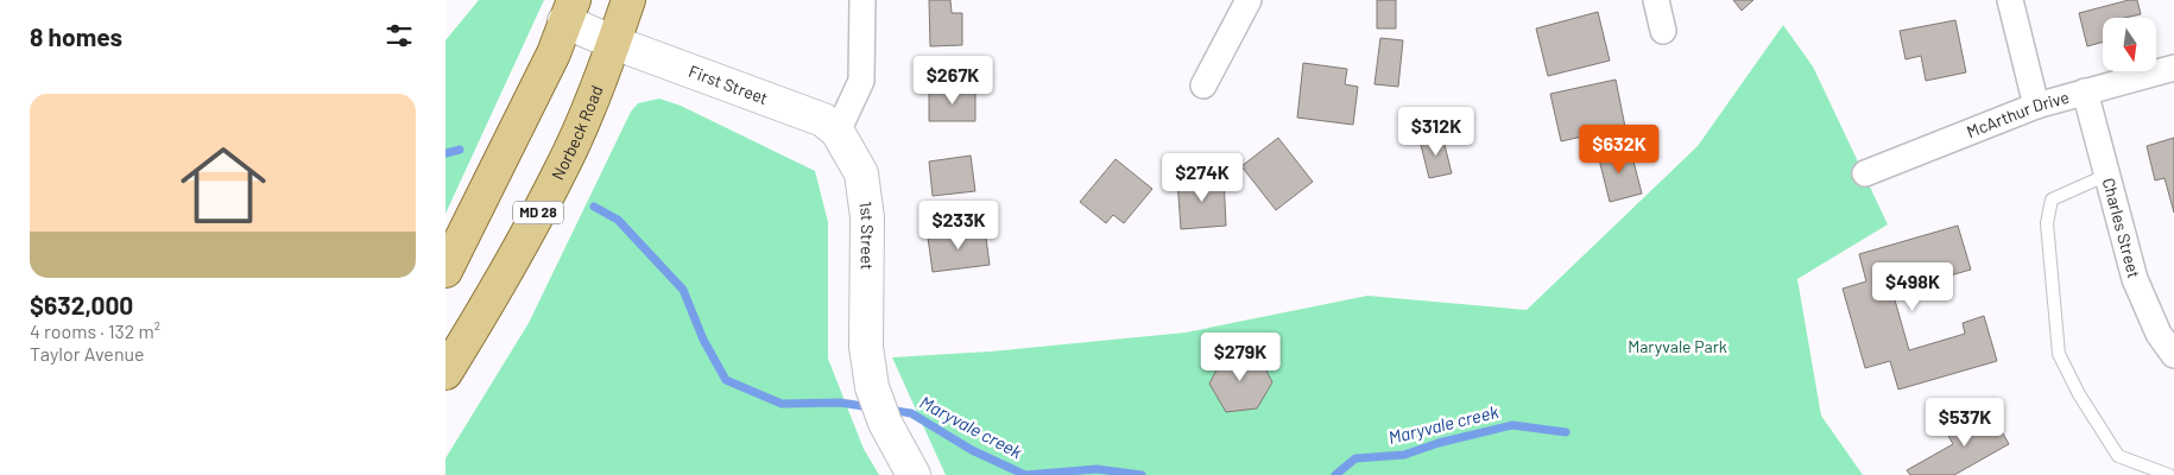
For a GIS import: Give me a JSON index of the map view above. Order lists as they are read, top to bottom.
{
  "streets": {
    "main road": ["Norbeck Road", "MD 28"],
    "street": [
      "First Street",
      "McArthur Drive",
      "Charles Street",
      "1st Street"
    ]
  },
  "crossings": [
    ["First Street", "Norbeck Road"],
    ["First Street", "MD 28"],
    ["First Street", "1st Street"],
    ["McArthur Drive", "Charles Street"],
    ["Norbeck Road", "MD 28"]
  ],
  "water": ["Maryvale creek"],
  "parks": ["Maryvale Park"],
  "north": "bottom",
  "page": {
    "heading": "8 homes",
    "price": [
      "$267K",
      "$312K",
      "$632K",
      "$274K",
      "$233K",
      "$498K",
      "$279K",
      "$537K"
    ],
    "list": [
      {
        "name": "$632,000",
        "note": "4 rooms · 132 m² · Taylor Avenue"
      }
    ]
  }
}
